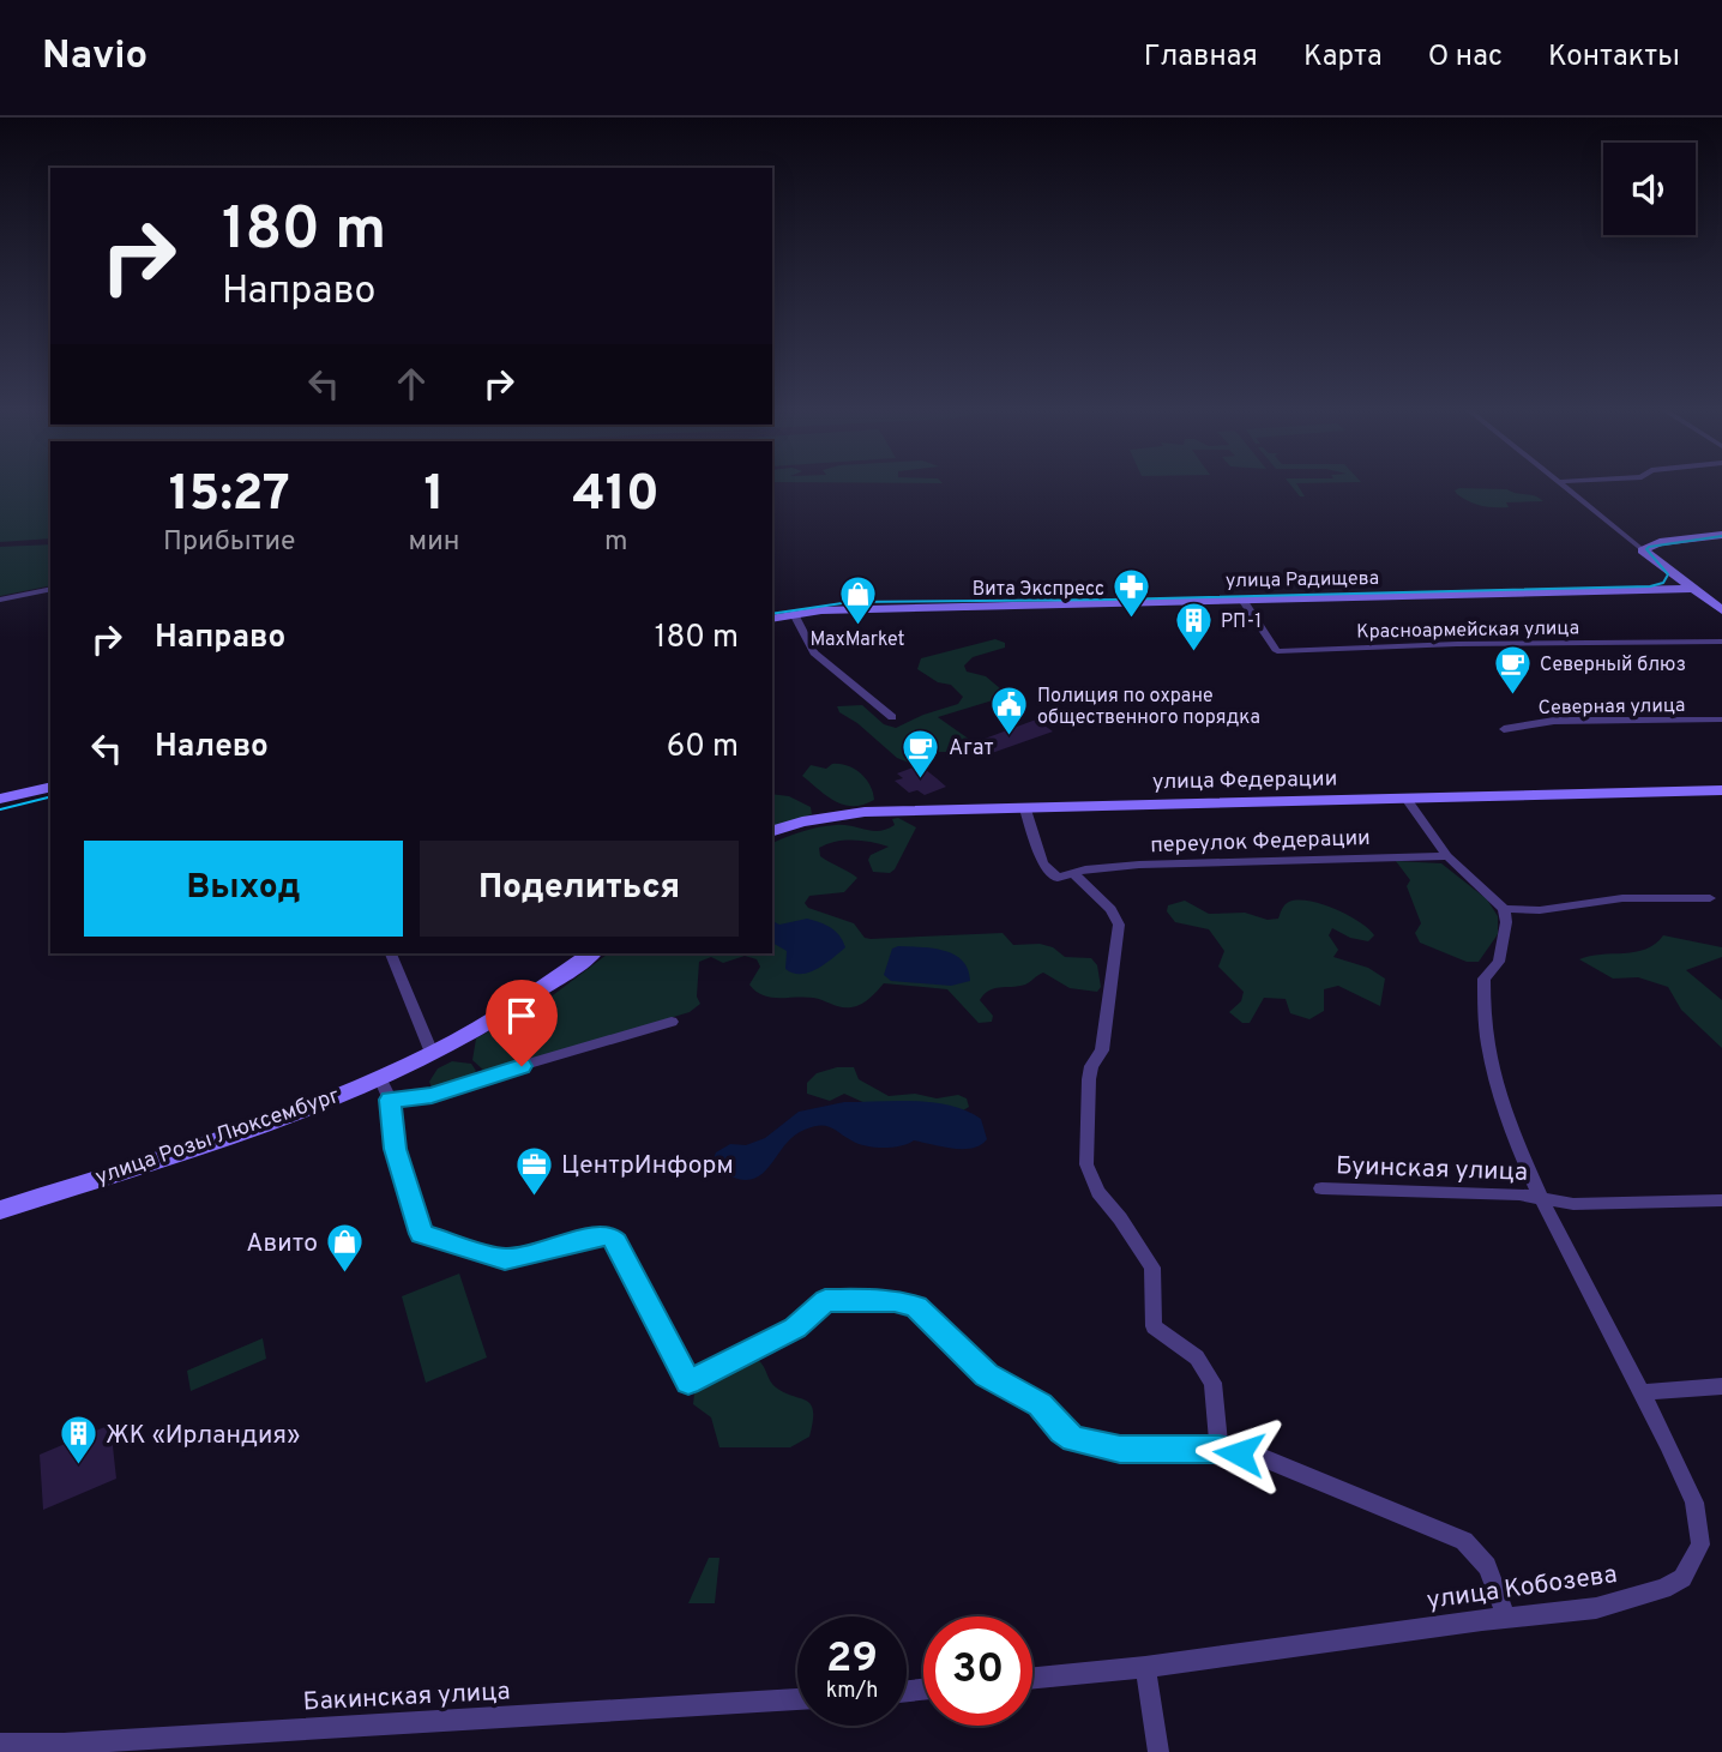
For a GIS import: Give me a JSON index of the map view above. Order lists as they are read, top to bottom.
{
  "streets": {
    "street": [
      "улица Радищева",
      "Красноармейская улица",
      "Северная улица",
      "улица Федерации",
      "переулок Федерации",
      "улица Розы Люксембург",
      "Буинская улица",
      "улица Кобозева",
      "Бакинская улица"
    ]
  },
  "crossings": [
    ["улица Радищева", "Красноармейская улица"],
    ["Буинская улица", "улица Кобозева"]
  ],
  "places": {
    "pharmacy": ["Вита Экспресс"],
    "shop": ["MaxMarket", "Авито"],
    "building": ["РП-1", "ЖК «Ирландия»"],
    "cafe": ["Северный блюз", "Агат"],
    "public building": ["Полиция по охране общественного порядка"],
    "office": ["ЦентрИнформ"]
  },
  "page": {
    "header": "Navio",
    "nav": [
      "Главная",
      "Карта",
      "О нас",
      "Контакты"
    ],
    "turn": ["180 m", "Направо"],
    "eta": [
      "15:27",
      "Прибытие",
      "1",
      "мин",
      "410",
      "m"
    ],
    "list": [
      {
        "name": "Направо",
        "value": "180 m"
      },
      {
        "name": "Налево",
        "value": "60 m"
      }
    ],
    "buttons": ["Выход", "Поделиться"],
    "speed": "29 km/h",
    "limit": "30"
  }
}
